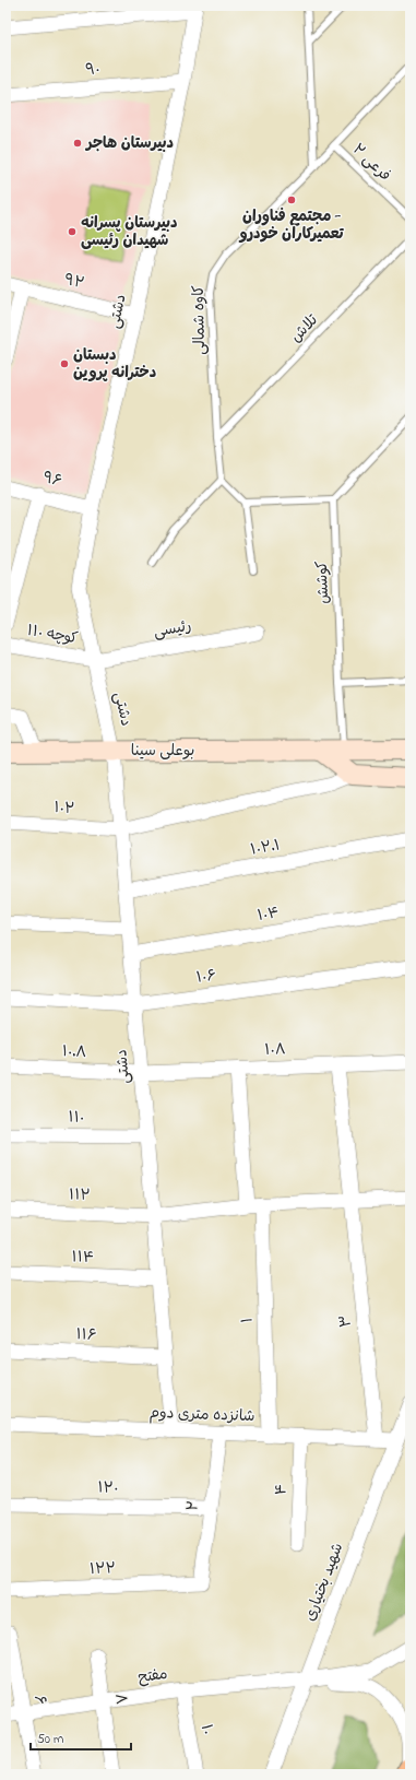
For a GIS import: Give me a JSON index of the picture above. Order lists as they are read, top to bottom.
{
  "streets": {
    "main road": ["بوعلی سینا"],
    "street": [
      "۹۰",
      "۹۲",
      "دشتی",
      "۹۶",
      "رئیسی",
      "کوچه ۱۱۰",
      "۱۰۲",
      "۱۰۲.۱",
      "۱۰۴",
      "۱۰۶",
      "۱۰۸",
      "۱۰.۸",
      "۱۱۰",
      "۱۱۲",
      "۱۱۴",
      "۱",
      "۳",
      "۱۱۶",
      "شانزده متری دوم",
      "۱۲۰",
      "۴",
      "۲",
      "۱۲۲",
      "شهید بختیاری",
      "مفتح",
      "۸",
      "۶",
      "۱۰"
    ],
    "lane": [
      "فرعی ۲",
      "کاوه شمالی",
      "تلاش",
      "کوشش"
    ]
  },
  "crossings": [
    ["۹۰", "دشتی"],
    ["فرعی ۲", "کاوه شمالی"],
    ["۹۲", "دشتی"],
    ["دشتی", "۹۶"],
    ["دشتی", "رئیسی"],
    ["دشتی", "کوچه ۱۱۰"],
    ["دشتی", "بوعلی سینا"],
    ["دشتی", "۱۰۲"],
    ["دشتی", "۱۰۲.۱"],
    ["دشتی", "۱۰۴"],
    ["دشتی", "۱۰۶"],
    ["دشتی", "۱۰۸"],
    ["دشتی", "۱۰.۸"],
    ["دشتی", "۱۱۰"],
    ["دشتی", "۱۱۲"],
    ["دشتی", "۱۱۴"],
    ["دشتی", "۱۱۶"],
    ["دشتی", "شانزده متری دوم"],
    ["کاوه شمالی", "تلاش"],
    ["کوشش", "بوعلی سینا"],
    ["کوشش", "۱۰۲"],
    ["رئیسی", "کوچه ۱۱۰"],
    ["۱۰۸", "۱۰.۸"],
    ["۱۰۸", "۳"],
    ["۱۱۲", "۱"],
    ["۱۱۲", "۳"],
    ["۱", "شانزده متری دوم"],
    ["۳", "شانزده متری دوم"],
    ["شانزده متری دوم", "۴"],
    ["شانزده متری دوم", "۲"],
    ["شانزده متری دوم", "شهید بختیاری"],
    ["۱۲۰", "۲"],
    ["۲", "۱۲۲"],
    ["شهید بختیاری", "مفتح"],
    ["مفتح", "۸"],
    ["مفتح", "۶"],
    ["مفتح", "۱۰"]
  ],
  "places": [
    "دبیرستان هاجر",
    "مجتمع فناوران - تعمیرکاران خودرو",
    "دبیرستان پسرانه شهیدان رئیسی",
    "دبستان دخترانه پروین"
  ],
  "scale_bar": "50 m"
}
